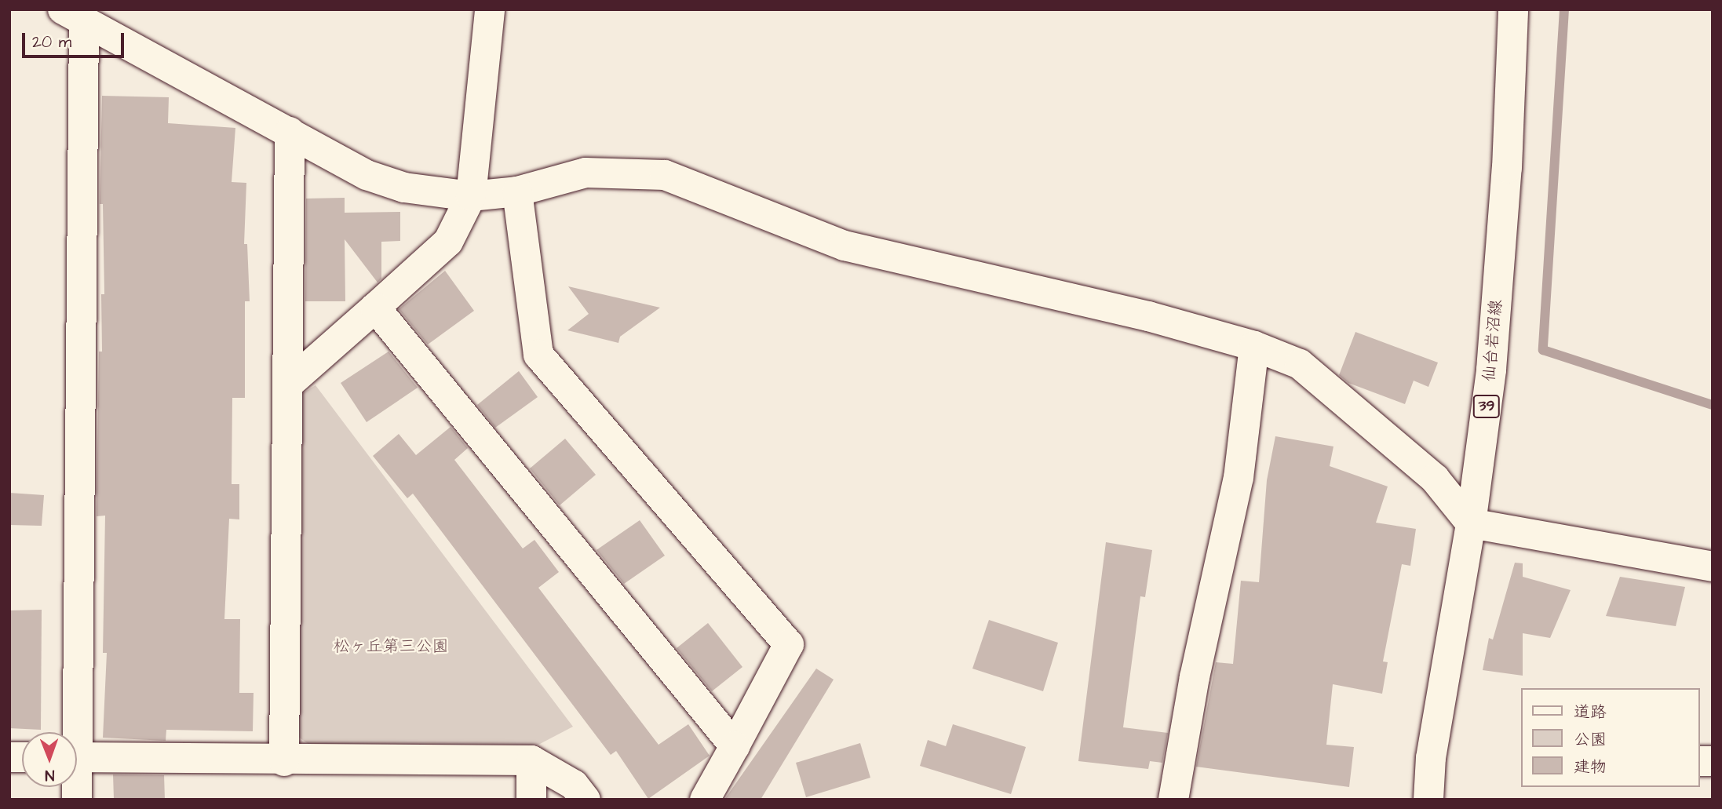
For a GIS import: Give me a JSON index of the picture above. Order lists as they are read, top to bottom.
{
  "streets": {
    "street": ["仙台岩沼線", "39"]
  },
  "parks": ["松ヶ丘第三公園"],
  "legend": ["道路", "公園", "建物"],
  "scale_bar": "20 m",
  "north": "bottom"
}
